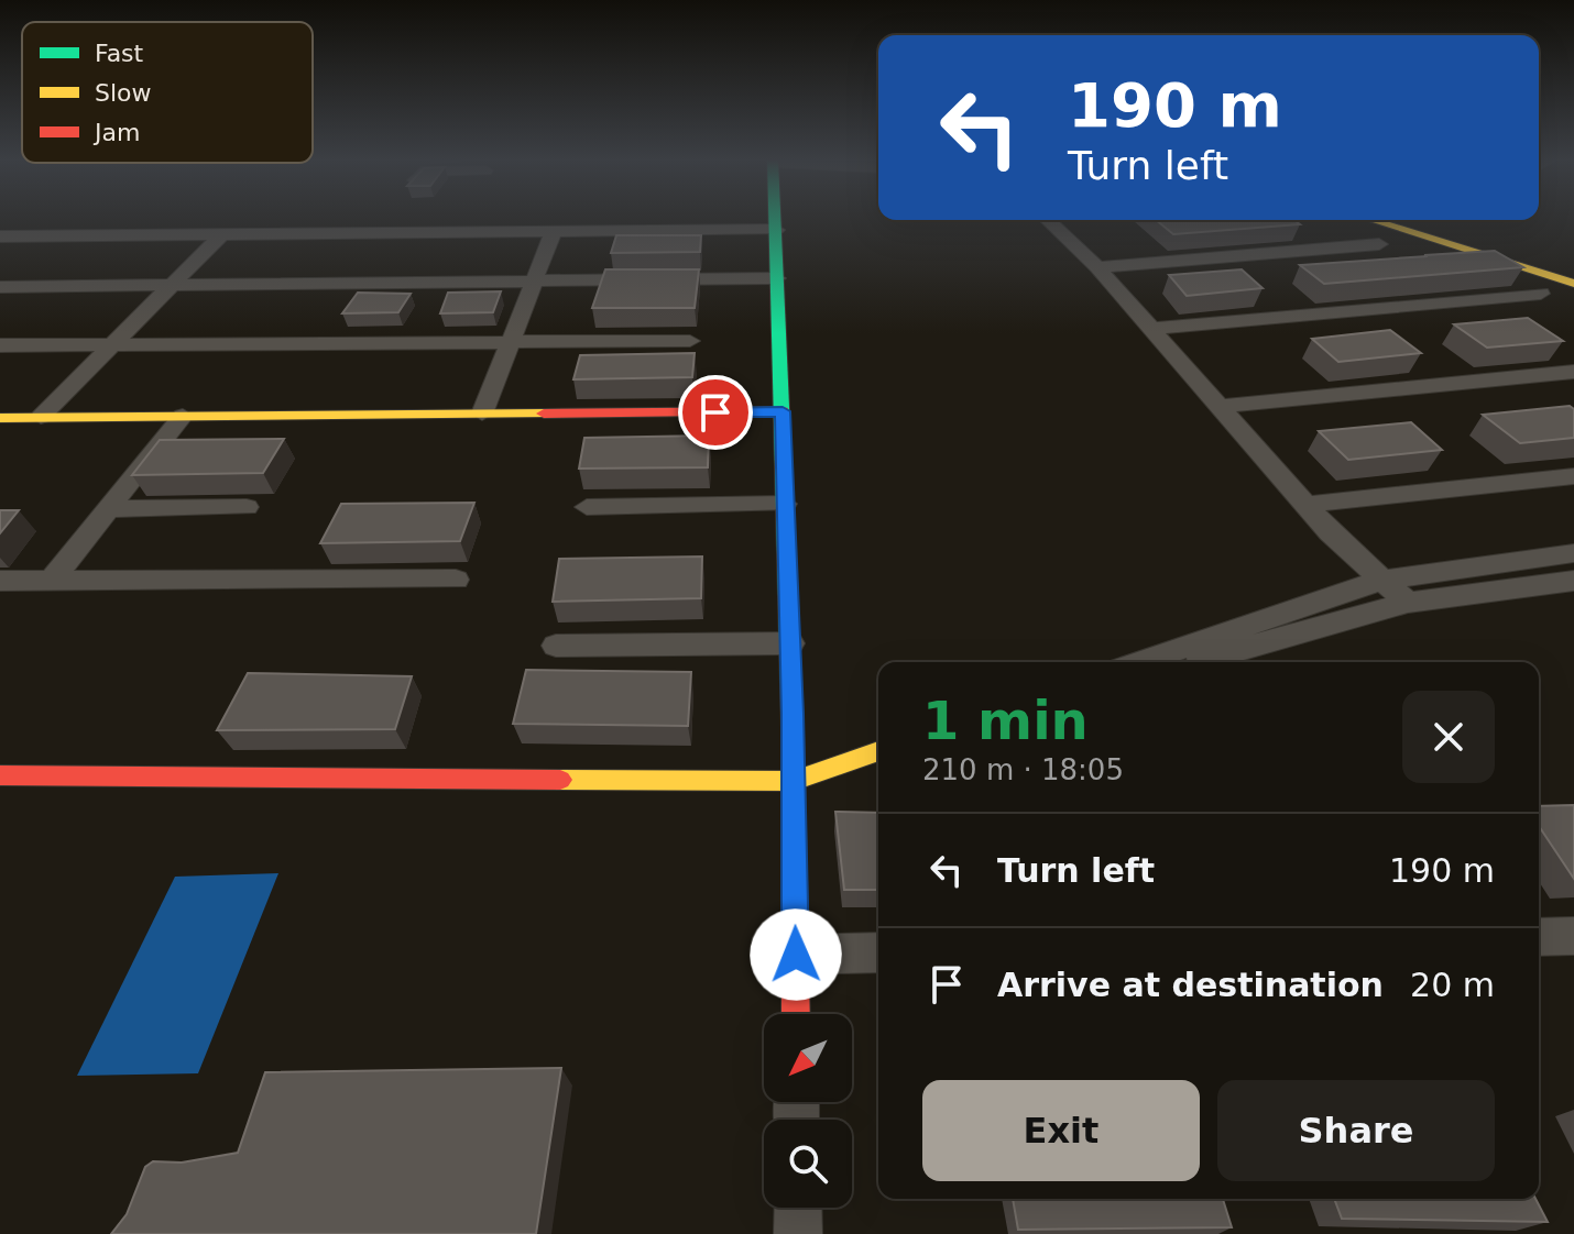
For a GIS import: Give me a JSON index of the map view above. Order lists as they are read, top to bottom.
{
  "legend": ["Fast", "Slow", "Jam"],
  "north": "bottom left",
  "page": {
    "turn": ["190 m", "Turn left"],
    "heading": ["1 min", "210 m · 18:05"],
    "list": [
      {
        "name": "Turn left",
        "value": "190 m"
      },
      {
        "name": "Arrive at destination",
        "value": "20 m"
      }
    ],
    "buttons": ["Exit", "Share"]
  }
}
